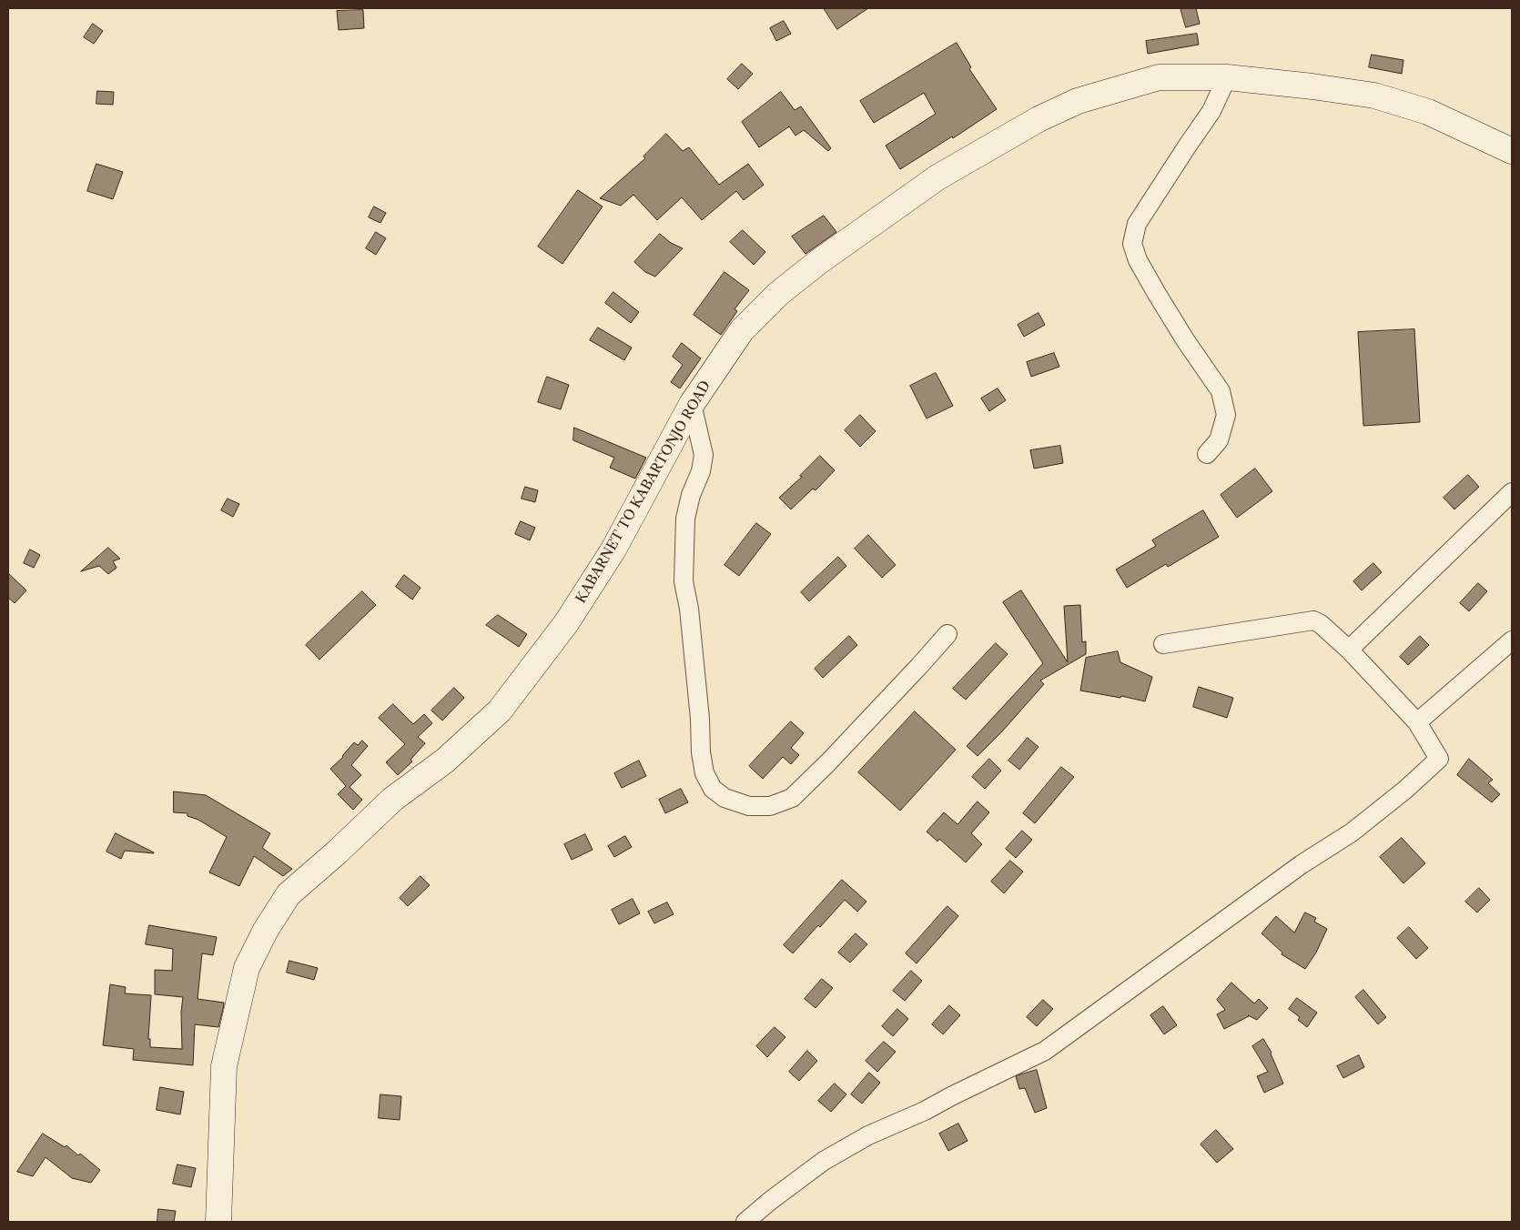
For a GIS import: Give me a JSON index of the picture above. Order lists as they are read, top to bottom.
{
  "streets": {
    "main road": ["KABARNET TO KABARTONJO ROAD"]
  }
}
